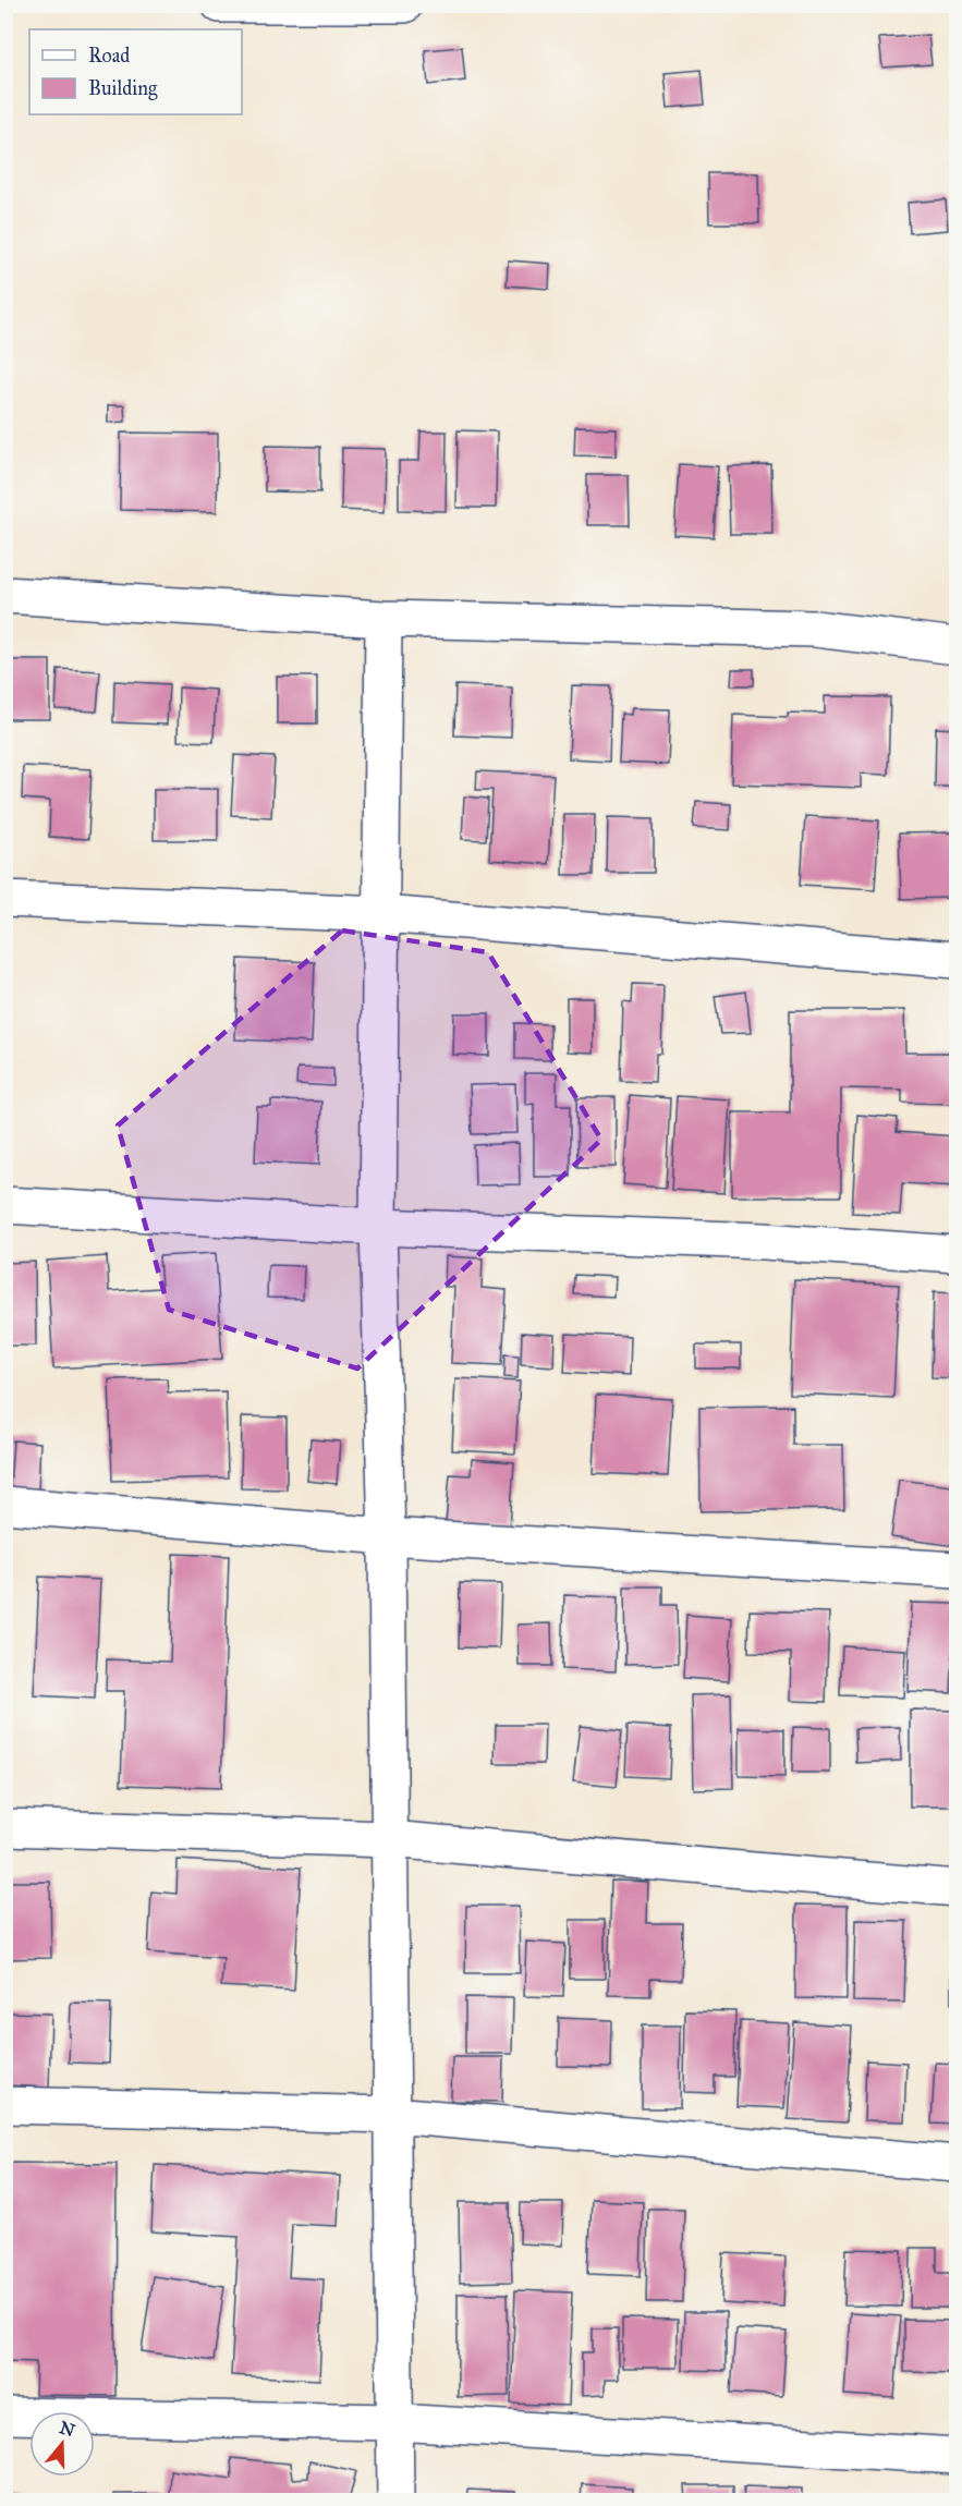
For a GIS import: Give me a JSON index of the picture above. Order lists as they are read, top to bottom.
{
  "legend": ["Road", "Building"],
  "north": "top"
}
